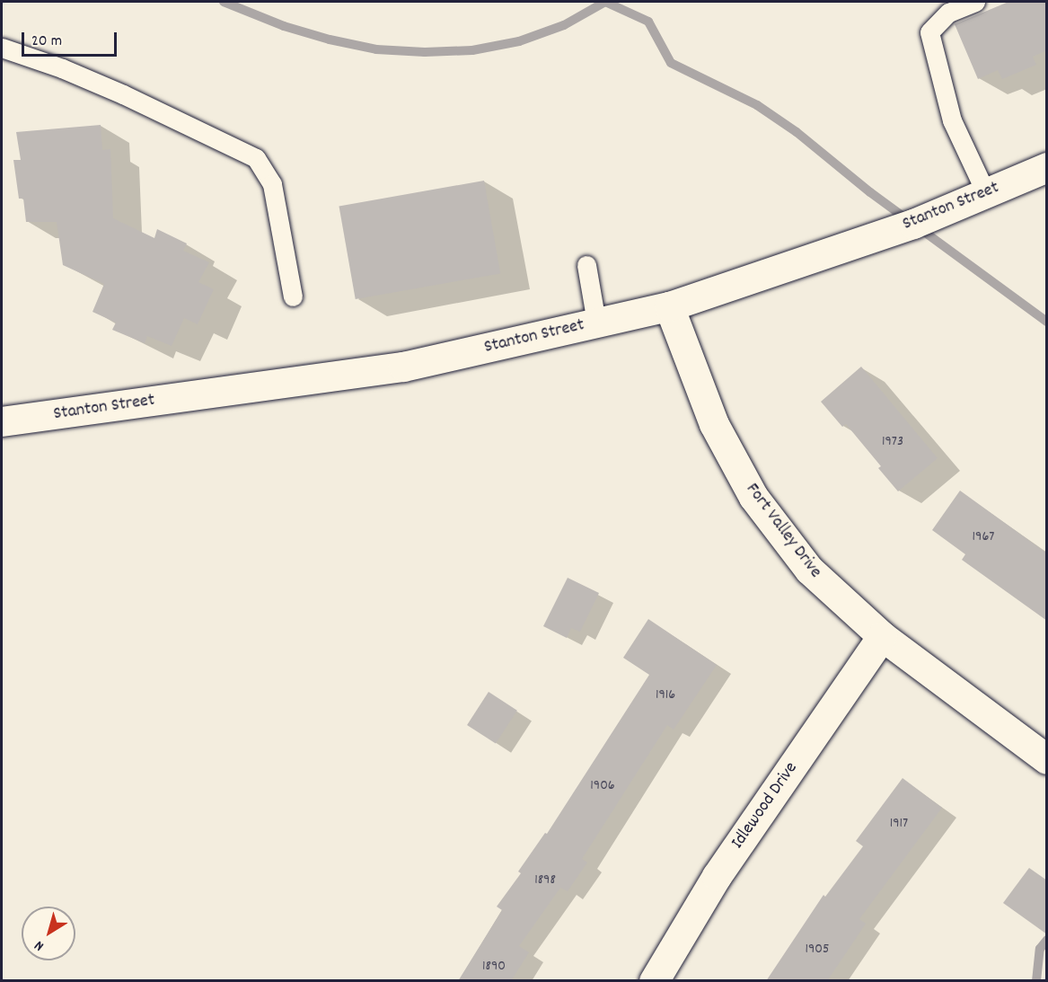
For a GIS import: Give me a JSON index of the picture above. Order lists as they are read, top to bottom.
{
  "streets": {
    "street": ["Stanton Street", "Fort Valley Drive", "Idlewood Drive"]
  },
  "crossings": [
    ["Stanton Street", "Fort Valley Drive"],
    ["Fort Valley Drive", "Idlewood Drive"]
  ],
  "house_numbers": [
    "1973",
    "1967",
    "1916",
    "1906",
    "1917",
    "1898",
    "1905",
    "1890"
  ],
  "scale_bar": "20 m",
  "north": "bottom left"
}
